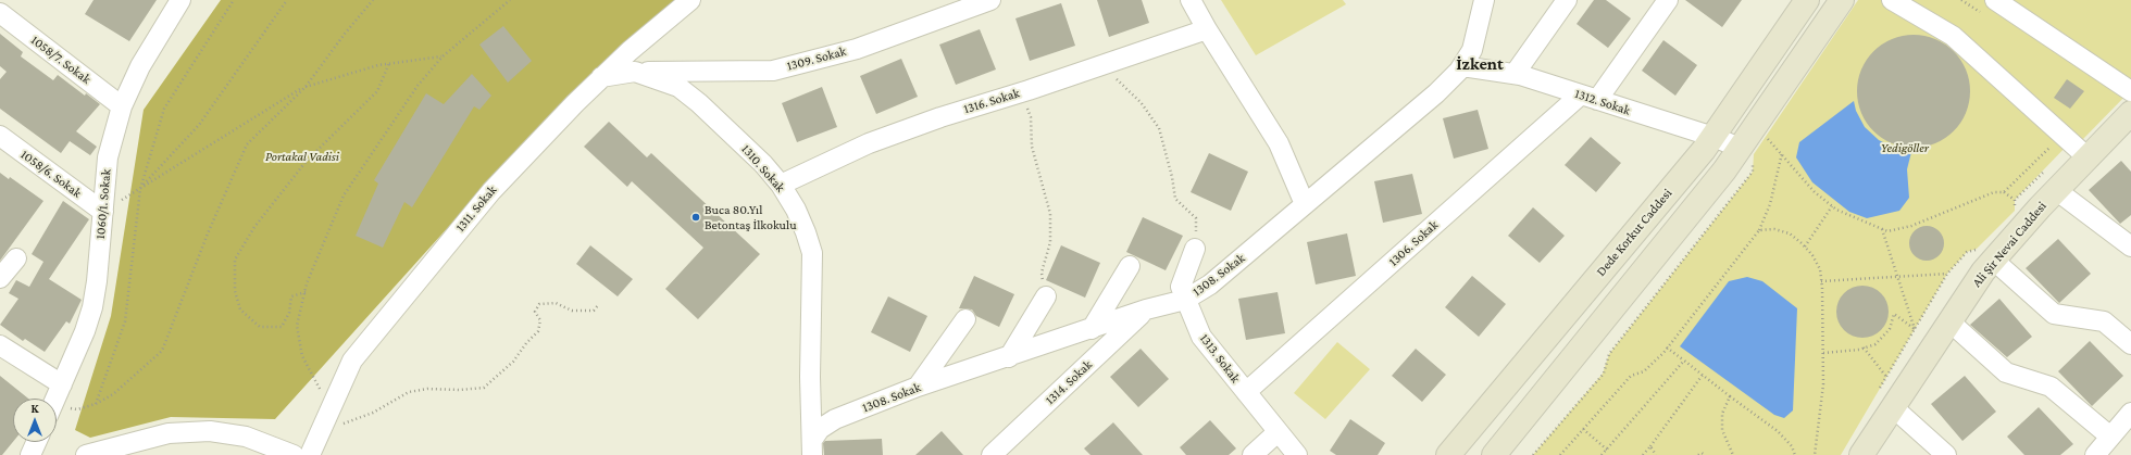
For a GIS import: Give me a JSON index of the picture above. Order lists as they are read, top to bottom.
{
  "streets": {
    "main road": ["Dede Korkut Caddesi", "Ali Şir Nevai Caddesi"],
    "street": [
      "1309. Sokak",
      "1058/7. Sokak",
      "1316. Sokak",
      "1312. Sokak",
      "1310. Sokak",
      "1058/6. Sokak",
      "1060/1. Sokak",
      "1311. Sokak",
      "1306. Sokak",
      "1308. Sokak",
      "1313. Sokak",
      "1314. Sokak"
    ]
  },
  "crossings": [
    ["1309. Sokak", "1310. Sokak"],
    ["1058/7. Sokak", "1060/1. Sokak"],
    ["1316. Sokak", "1310. Sokak"],
    ["1312. Sokak", "Dede Korkut Caddesi"],
    ["1312. Sokak", "1306. Sokak"],
    ["1312. Sokak", "1308. Sokak"],
    ["1310. Sokak", "1308. Sokak"],
    ["1058/6. Sokak", "1060/1. Sokak"],
    ["1306. Sokak", "1313. Sokak"],
    ["1308. Sokak", "1313. Sokak"],
    ["1308. Sokak", "1314. Sokak"]
  ],
  "districts": ["İzkent"],
  "parks": ["Yedigöller", "Portakal Vadisi"],
  "places": ["Buca 80.Yıl Betontaş İlkokulu"],
  "north": "top"
}
